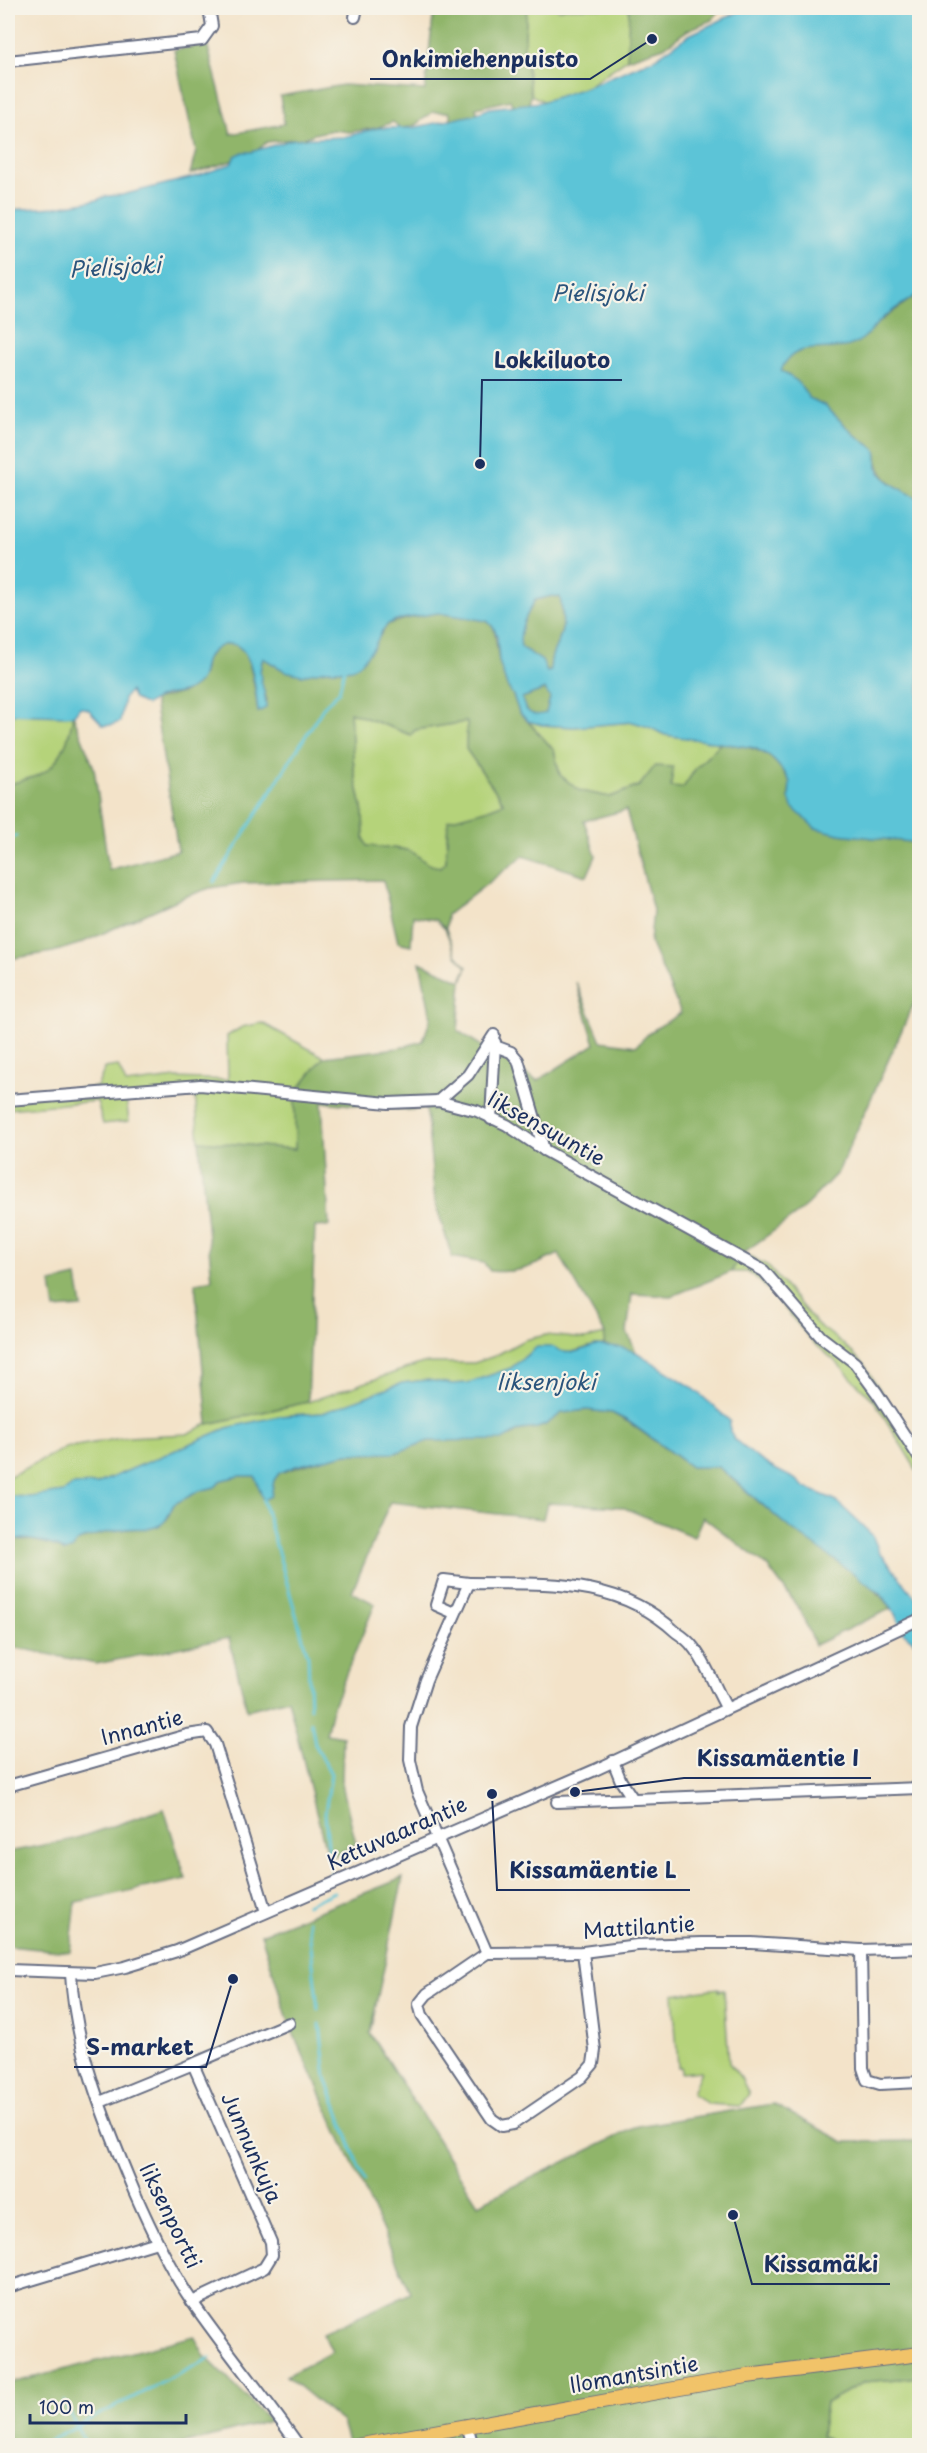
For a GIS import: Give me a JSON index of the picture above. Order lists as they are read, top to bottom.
{
  "streets": {
    "main road": ["Ilomantsintie"],
    "street": [
      "Iiksensuuntie",
      "Innantie",
      "Kettuvaarantie",
      "Mattilantie",
      "Junnunkuja",
      "Iiksenportti"
    ]
  },
  "crossings": [
    ["Innantie", "Kettuvaarantie"],
    ["Kettuvaarantie", "Iiksenportti"],
    ["Junnunkuja", "Iiksenportti"]
  ],
  "water": ["Pielisjoki", "Iiksenjoki"],
  "places": [
    "Onkimiehenpuisto",
    "Lokkiluoto",
    "Kissamäentie I",
    "Kissamäentie L",
    "S-market",
    "Kissamäki"
  ],
  "scale_bar": "100 m"
}
